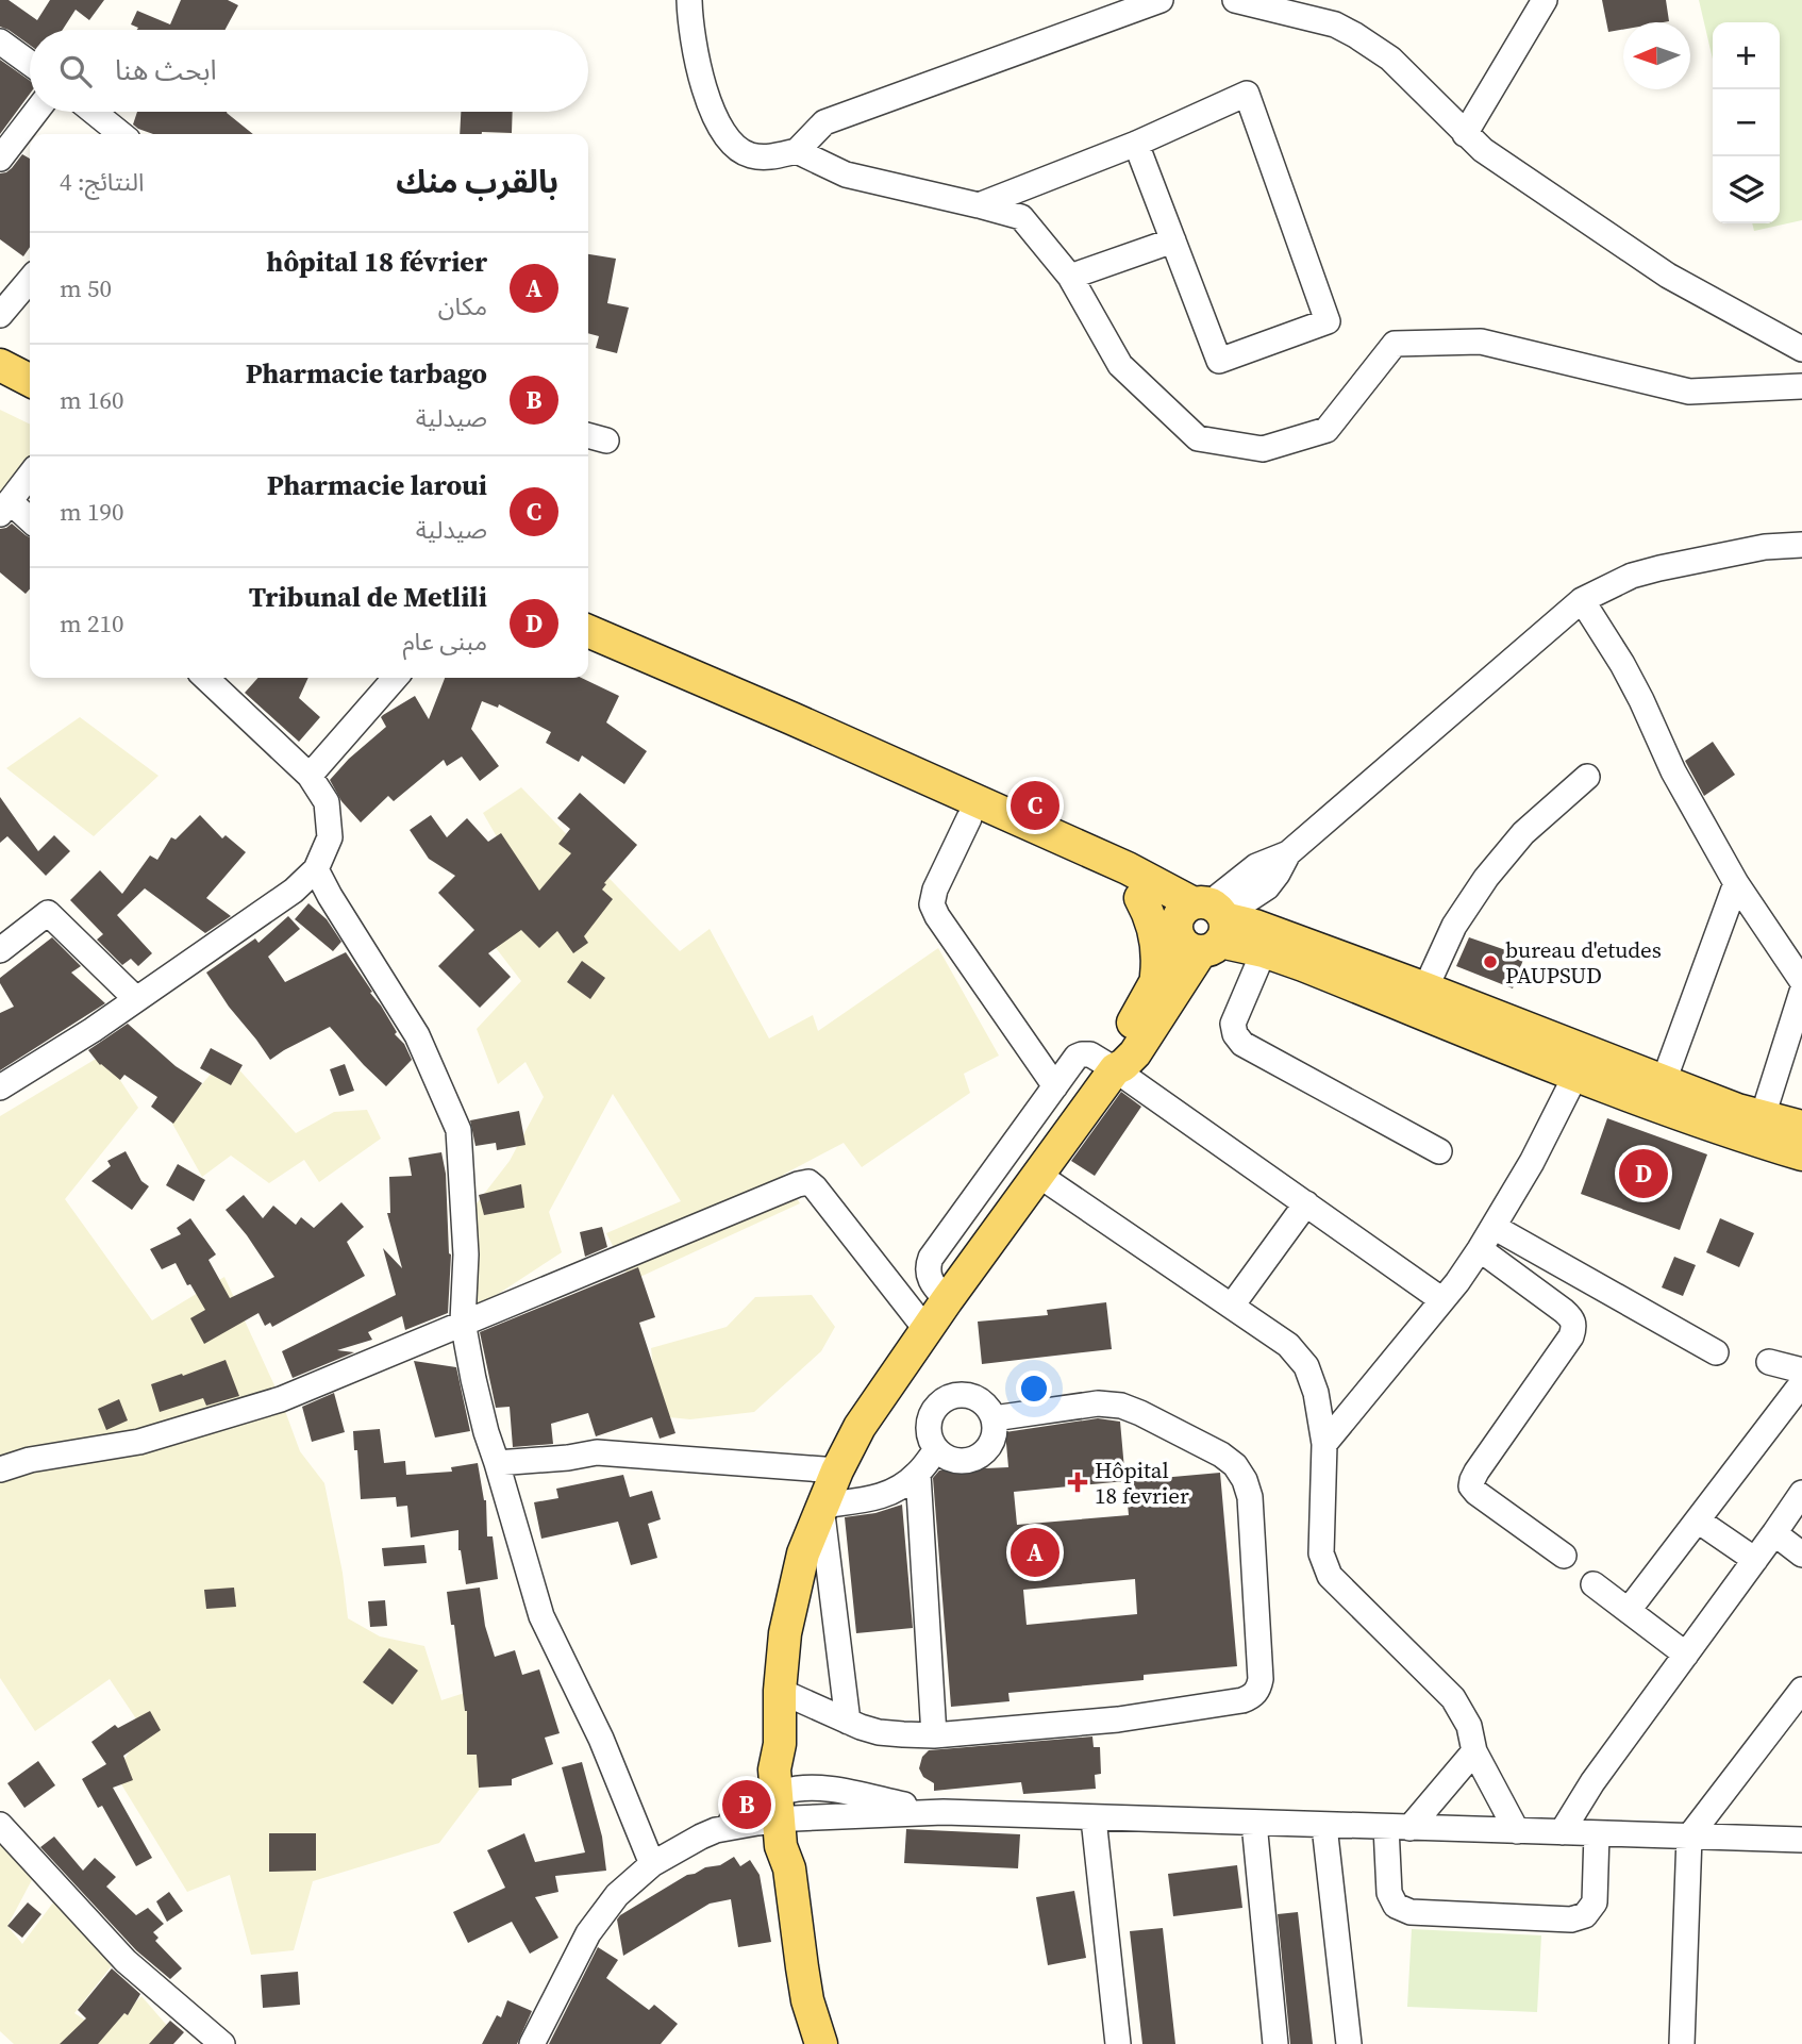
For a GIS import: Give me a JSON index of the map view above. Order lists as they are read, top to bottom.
{
  "places": {
    "other": ["bureau d'etudes PAUPSUD"],
    "health": ["Hôpital 18 fevrier"]
  },
  "north": "left",
  "page": {
    "map_buttons": ["+", "−"],
    "search": "ابحث هنا",
    "heading": ["بالقرب منك", "النتائج: 4"],
    "list": [
      {
        "mark": "A",
        "name": "hôpital 18 février",
        "note": "مكان",
        "value": "50 m"
      },
      {
        "mark": "B",
        "name": "Pharmacie tarbago",
        "note": "صيدلية",
        "value": "160 m"
      },
      {
        "mark": "C",
        "name": "Pharmacie laroui",
        "note": "صيدلية",
        "value": "190 m"
      },
      {
        "mark": "D",
        "name": "Tribunal de Metlili",
        "note": "مبنى عام",
        "value": "210 m"
      }
    ],
    "pins": [
      "C",
      "D",
      "A",
      "B"
    ]
  }
}
